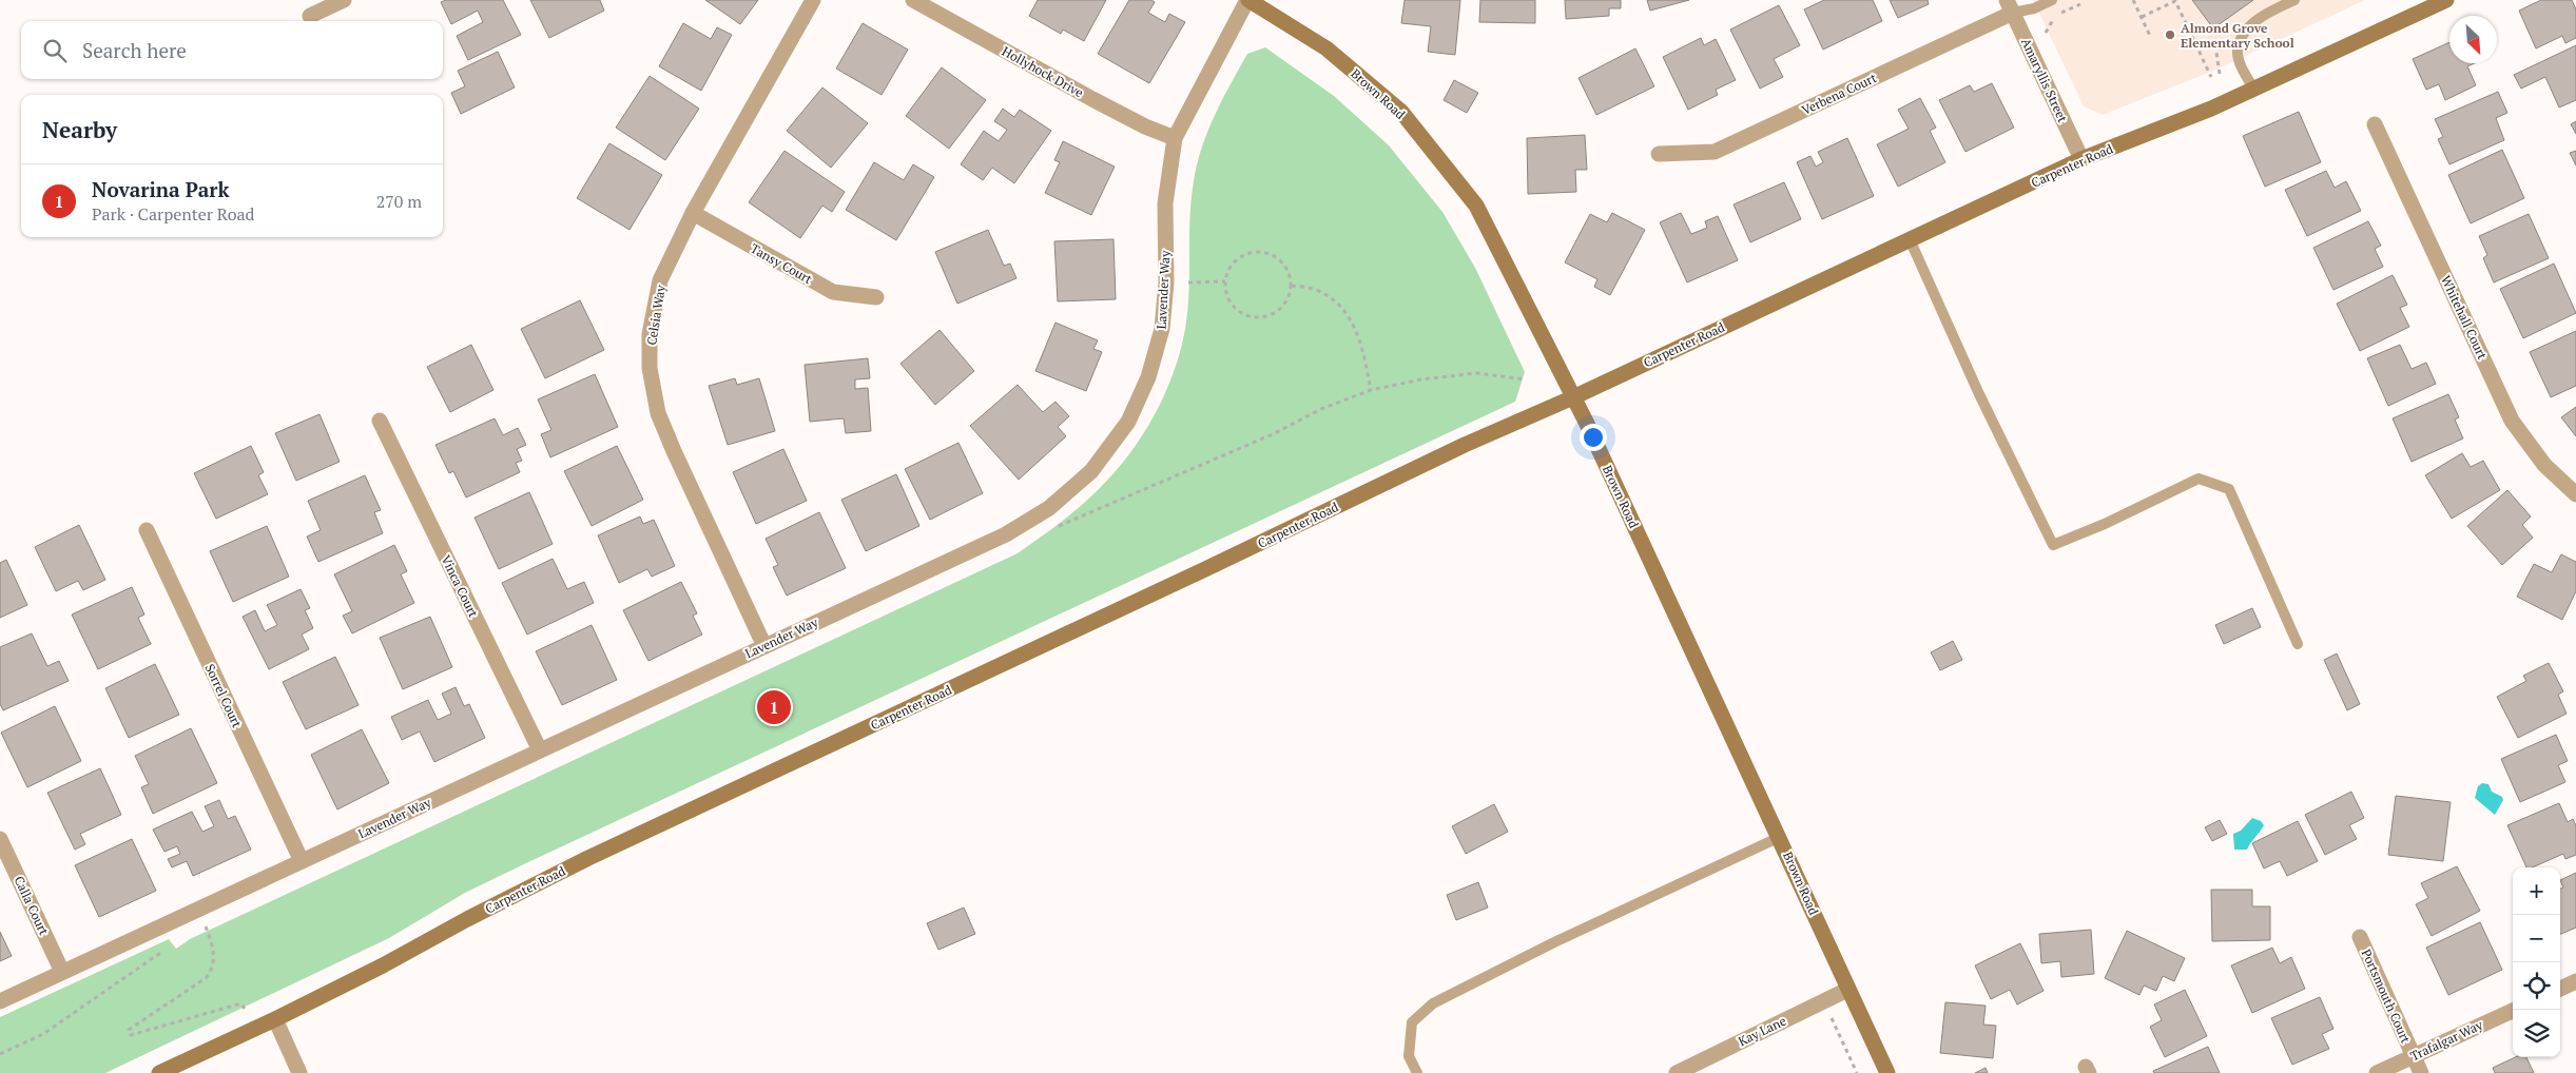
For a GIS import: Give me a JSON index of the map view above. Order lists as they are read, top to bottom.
{
  "streets": {
    "street": [
      "Hollyhock Drive",
      "Amaryllis Street",
      "Brown Road",
      "Verbena Court",
      "Carpenter Road",
      "Tansy Court",
      "Lavender Way",
      "Celsia Way",
      "Whitehall Court",
      "Vinca Court",
      "Sorrel Court",
      "Calla Court",
      "Portsmouth Court",
      "Kay Lane",
      "Trafalgar Way"
    ]
  },
  "crossings": [
    ["Hollyhock Drive", "Lavender Way"],
    ["Amaryllis Street", "Verbena Court"],
    ["Amaryllis Street", "Carpenter Road"],
    ["Brown Road", "Carpenter Road"],
    ["Brown Road", "Lavender Way"],
    ["Brown Road", "Kay Lane"],
    ["Tansy Court", "Celsia Way"],
    ["Lavender Way", "Celsia Way"],
    ["Lavender Way", "Vinca Court"],
    ["Lavender Way", "Sorrel Court"],
    ["Lavender Way", "Calla Court"],
    ["Portsmouth Court", "Trafalgar Way"]
  ],
  "places": ["Almond Grove Elementary School"],
  "north": "bottom right",
  "page": {
    "search": "Search here",
    "heading": "Nearby",
    "list": [
      {
        "mark": "1",
        "name": "Novarina Park",
        "note": "Park · Carpenter Road",
        "value": "270 m"
      }
    ],
    "pins": "1",
    "map_buttons": ["+", "−"]
  }
}
